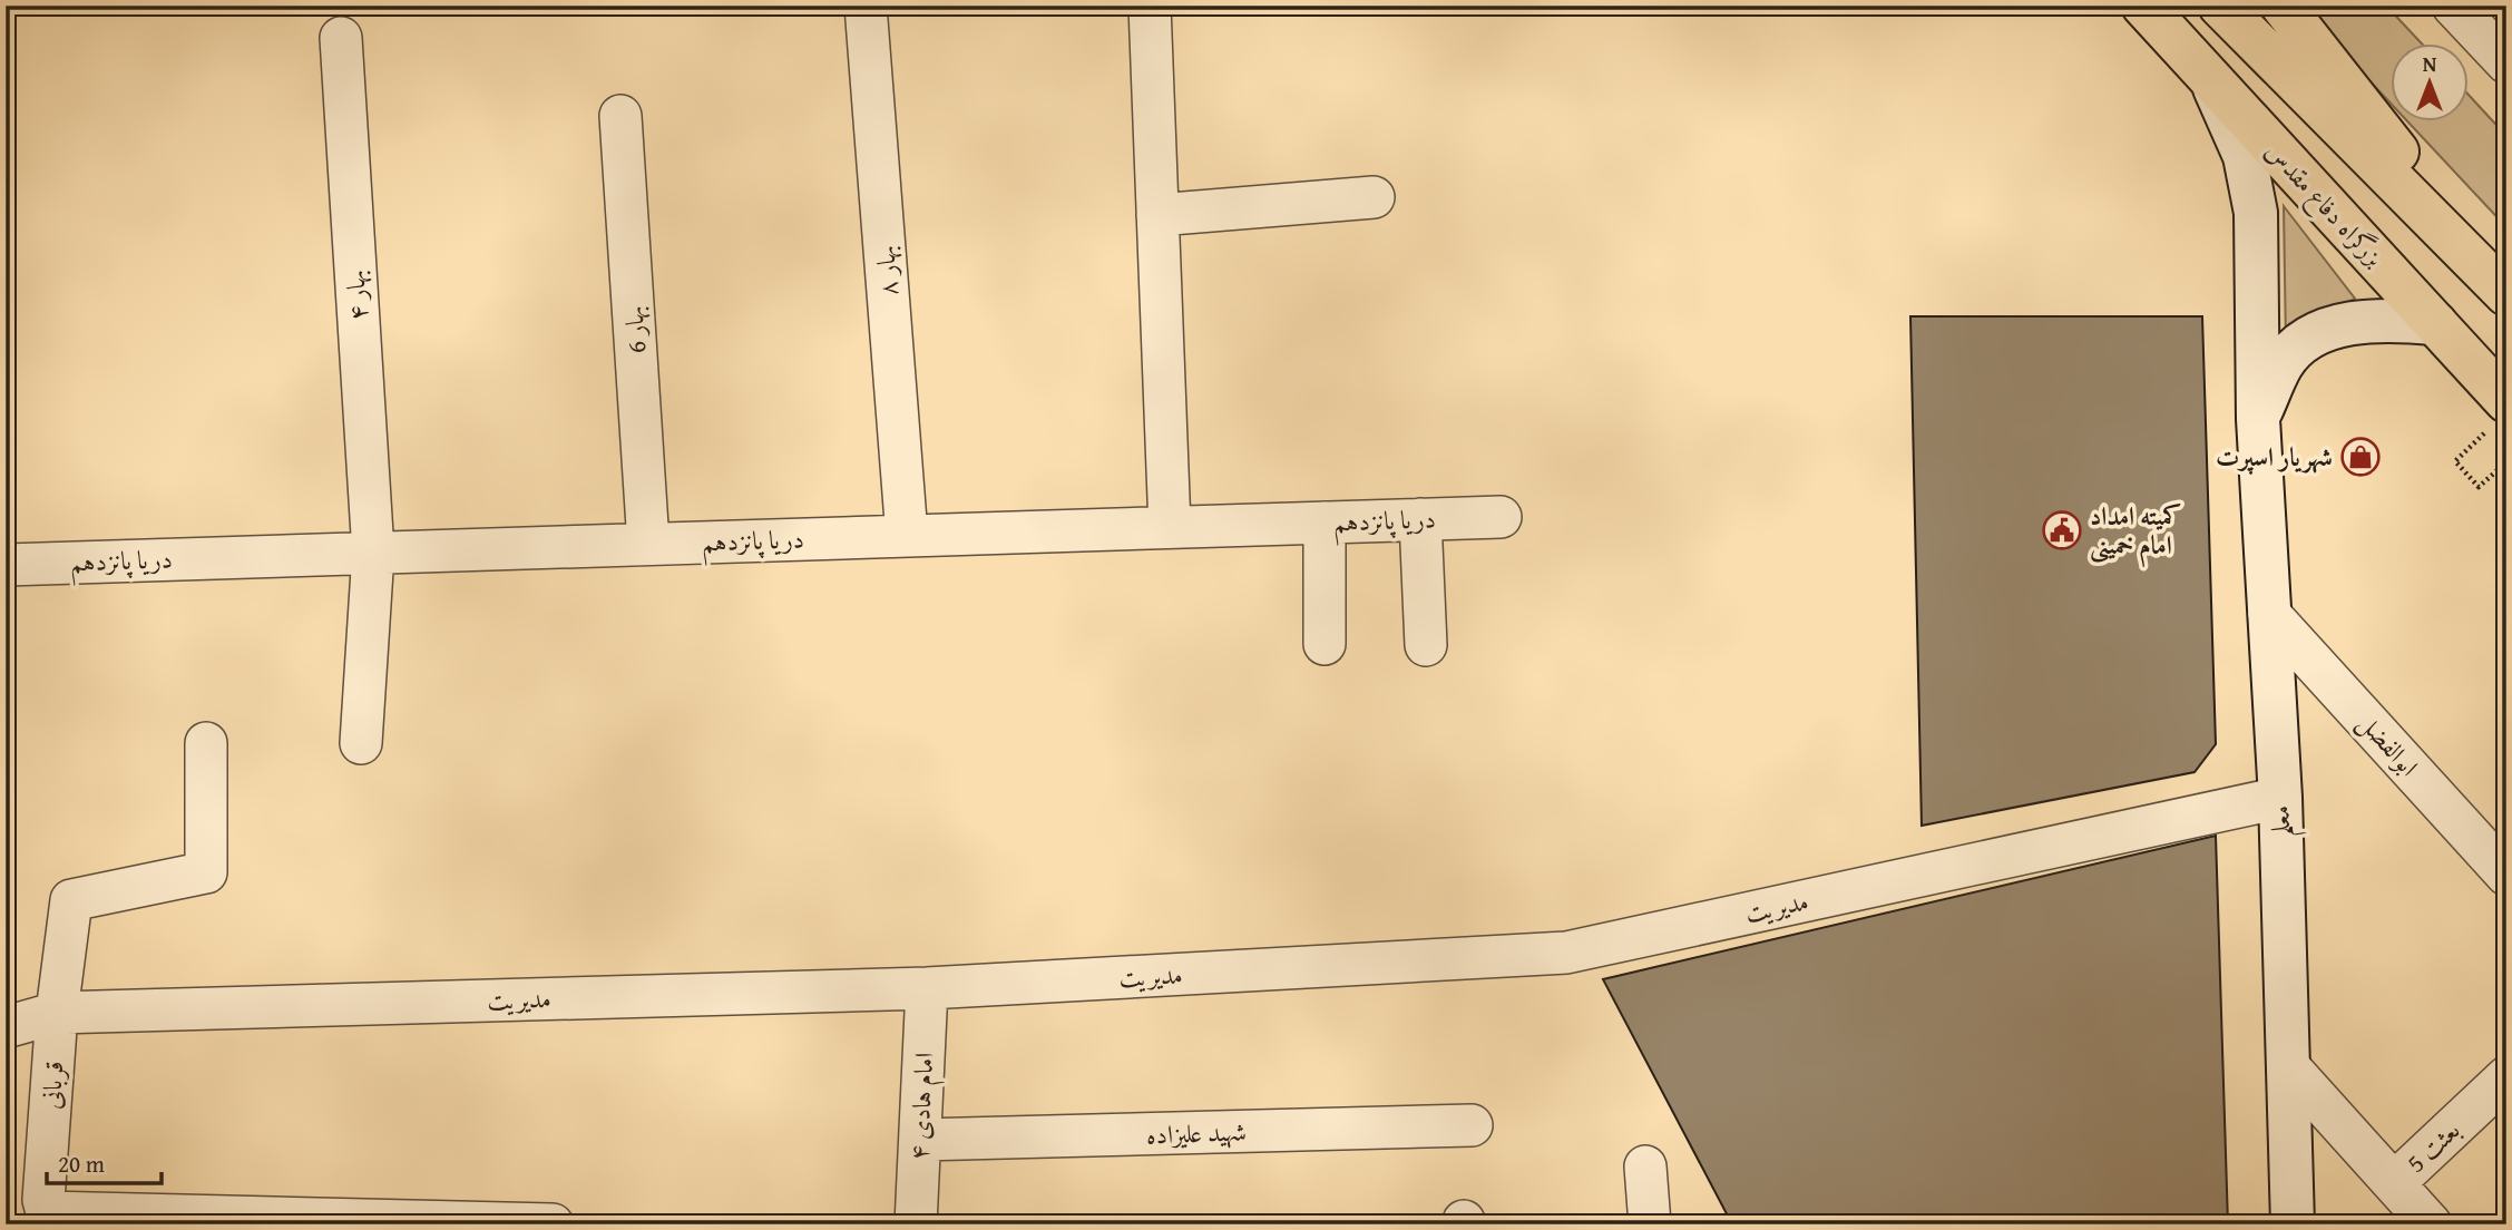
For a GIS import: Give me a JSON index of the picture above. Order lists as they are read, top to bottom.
{
  "streets": {
    "highway": ["بزرگراه دفاع مقدس"],
    "main road": ["معلم"],
    "street": [
      "بهار ۸",
      "بهار ۴",
      "بهار 6",
      "دریا پانزدهم",
      "ابوالفضل",
      "مدیریت",
      "قربانی",
      "امام هادی ۴",
      "شهید علیزاده",
      "بعثت 5"
    ]
  },
  "crossings": [
    ["بزرگراه دفاع مقدس", "معلم"],
    ["بهار ۸", "دریا پانزدهم"],
    ["بهار ۴", "دریا پانزدهم"],
    ["بهار 6", "دریا پانزدهم"],
    ["ابوالفضل", "معلم"],
    ["معلم", "مدیریت"],
    ["مدیریت", "قربانی"],
    ["مدیریت", "امام هادی ۴"],
    ["امام هادی ۴", "شهید علیزاده"]
  ],
  "places": {
    "shop": ["شهریار اسپرت"],
    "public building": ["کمیته امداد امام خمینی"]
  },
  "scale_bar": "20 m",
  "north": "top"
}
